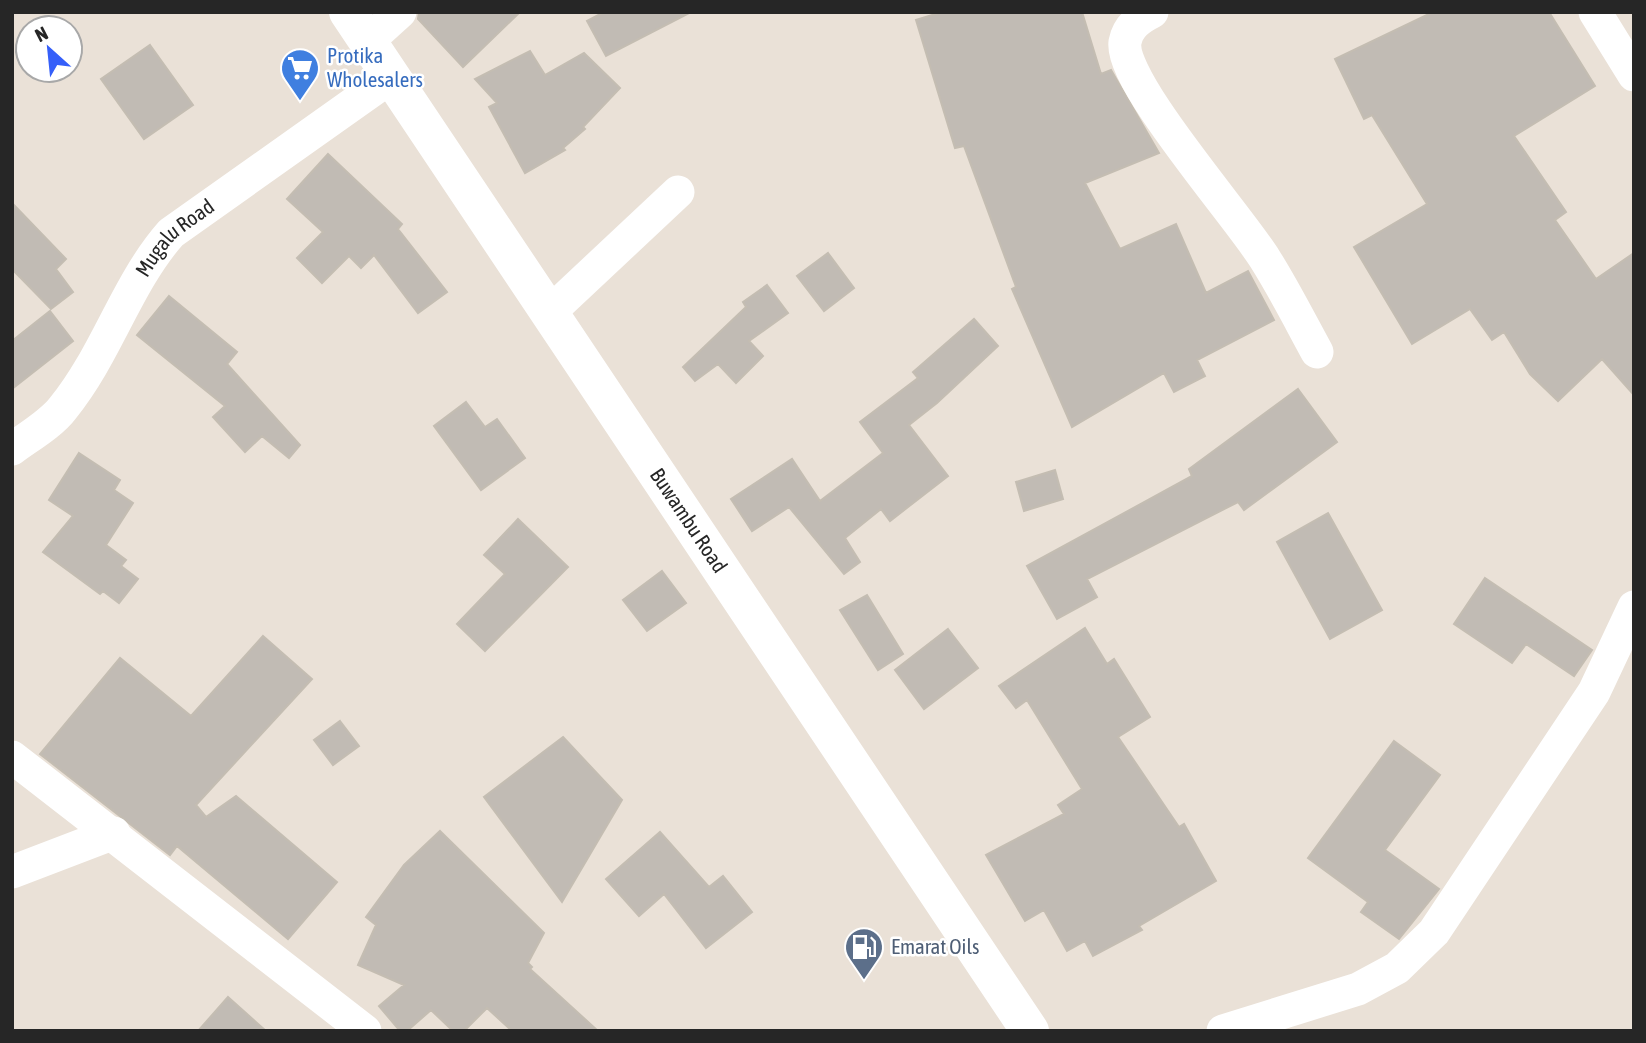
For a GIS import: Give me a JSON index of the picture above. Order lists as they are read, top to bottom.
{
  "streets": {
    "street": ["Mugalu Road", "Buwambu Road"]
  },
  "crossings": [
    ["Mugalu Road", "Buwambu Road"]
  ],
  "places": {
    "supermarket": ["Protika Wholesalers"],
    "fuel station": ["Emarat Oils"]
  },
  "north": "top left"
}
